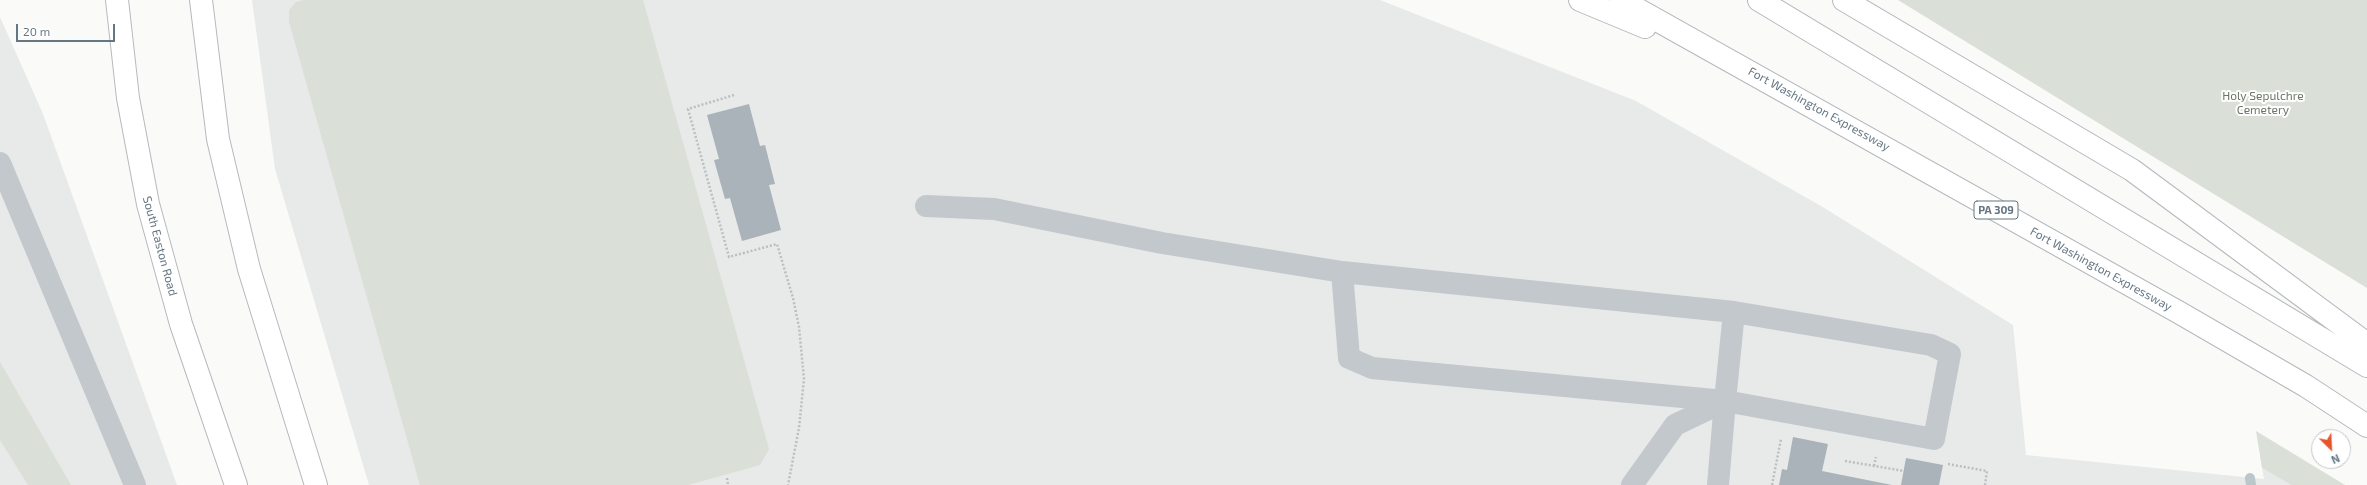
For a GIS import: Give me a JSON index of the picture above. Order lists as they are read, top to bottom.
{
  "streets": {
    "main road": ["Fort Washington Expressway", "PA 309", "South Easton Road"]
  },
  "parks": ["Holy Sepulchre Cemetery"],
  "scale_bar": "20 m",
  "north": "bottom right"
}
